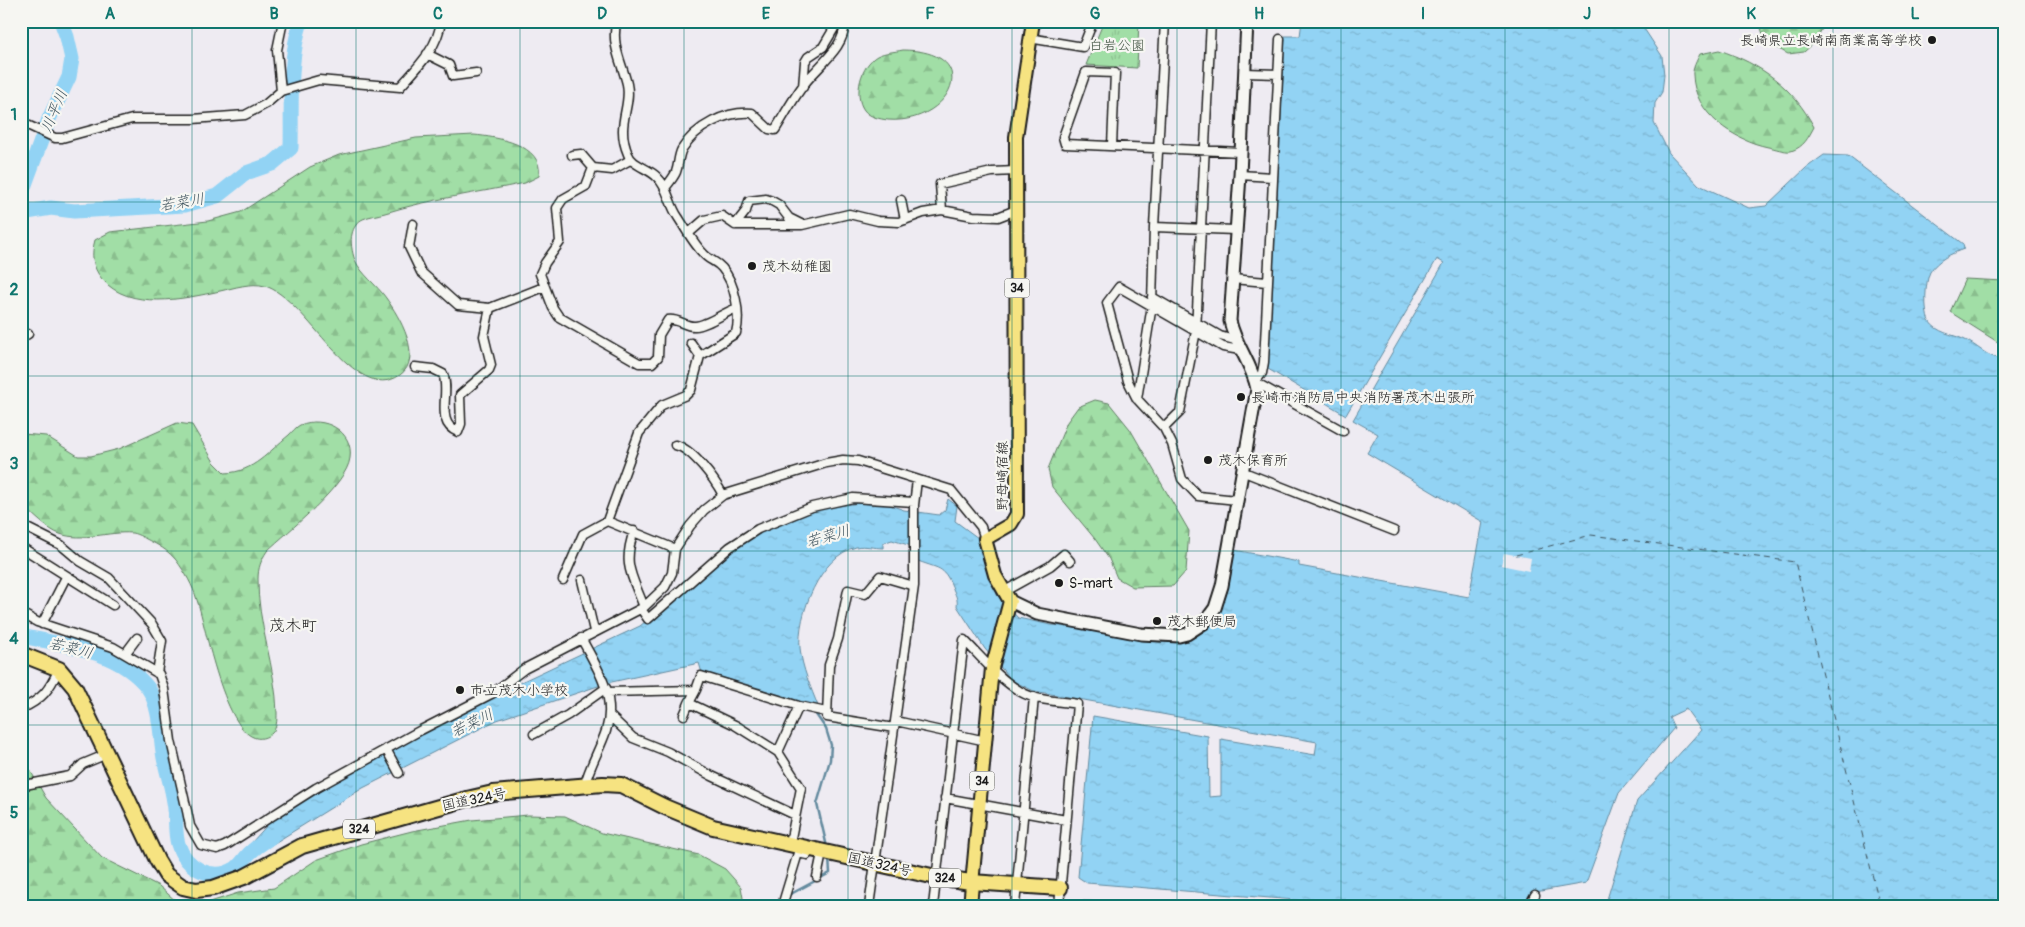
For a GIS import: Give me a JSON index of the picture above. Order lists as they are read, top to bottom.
{
  "streets": {
    "highway": ["国道324号", "324"],
    "main road": ["34", "野母崎宿線"]
  },
  "crossings": [
    ["34", "国道324号"]
  ],
  "districts": ["茂木町"],
  "water": ["川平川", "若菜川"],
  "parks": ["白岩公園"],
  "places": [
    "長崎県立長崎南商業高等学校",
    "茂木幼稚園",
    "長崎市消防局中央消防署茂木出張所",
    "茂木保育所",
    "S-mart",
    "茂木郵便局",
    "市立茂木小学校"
  ],
  "grid": {
    "columns": [
      "A",
      "B",
      "C",
      "D",
      "E",
      "F",
      "G",
      "H",
      "I",
      "J",
      "K",
      "L"
    ],
    "rows": [
      "1",
      "2",
      "3",
      "4",
      "5"
    ]
  }
}
